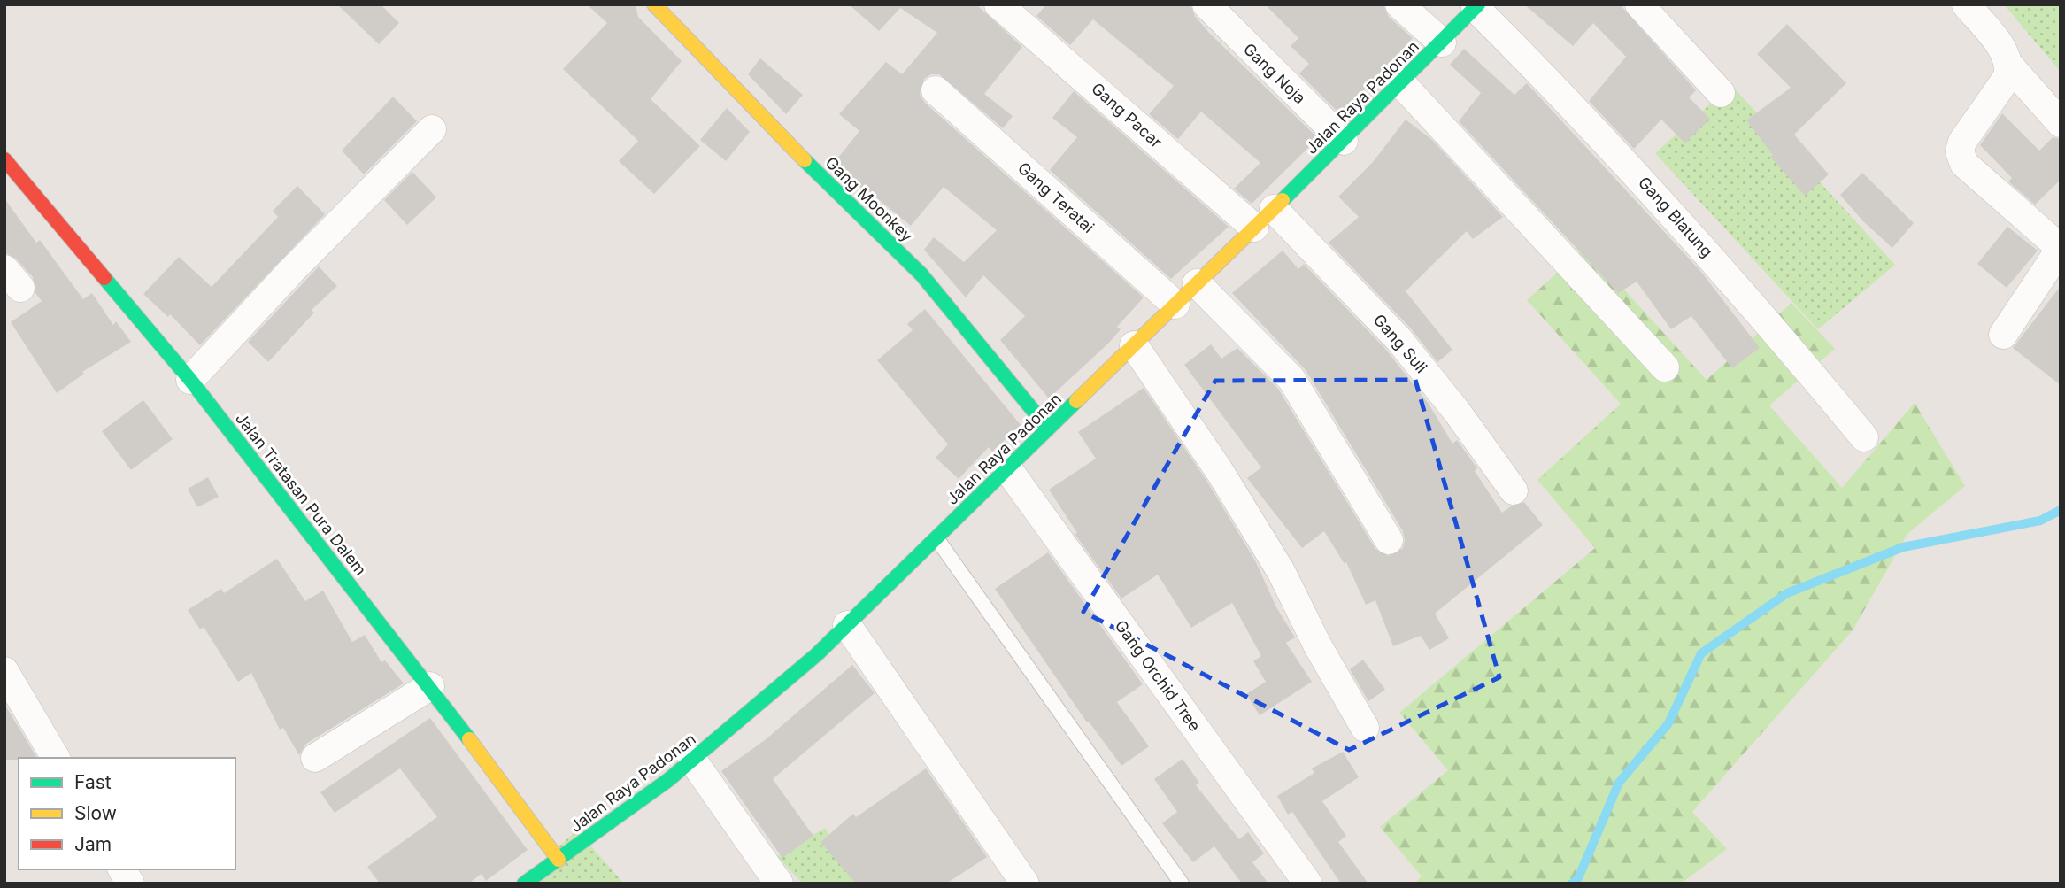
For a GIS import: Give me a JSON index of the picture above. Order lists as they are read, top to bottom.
{
  "streets": {
    "street": [
      "Gang Noja",
      "Jalan Raya Padonan",
      "Gang Pacar",
      "Gang Teratai",
      "Gang Moonkey",
      "Gang Blatung",
      "Gang Suli",
      "Jalan Tratasan Pura Dalem",
      "Gang Orchid Tree"
    ]
  },
  "crossings": [
    ["Gang Noja", "Jalan Raya Padonan"],
    ["Jalan Raya Padonan", "Gang Pacar"],
    ["Jalan Raya Padonan", "Gang Teratai"],
    ["Jalan Raya Padonan", "Gang Moonkey"],
    ["Jalan Raya Padonan", "Gang Blatung"],
    ["Jalan Raya Padonan", "Gang Suli"],
    ["Jalan Raya Padonan", "Jalan Tratasan Pura Dalem"],
    ["Jalan Raya Padonan", "Gang Orchid Tree"],
    ["Gang Pacar", "Gang Suli"]
  ],
  "legend": ["Fast", "Slow", "Jam"]
}
